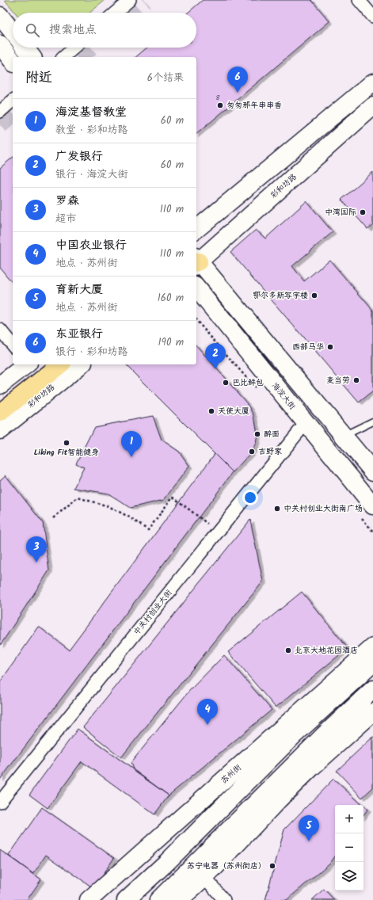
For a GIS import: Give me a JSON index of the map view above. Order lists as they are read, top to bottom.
{
  "streets": {
    "main road": ["彩和坊路", "海淀大街", "苏州街"],
    "street": ["中关村创业大街"]
  },
  "crossings": [
    ["海淀大街", "中关村创业大街"]
  ],
  "places": [
    "匆匆那年串串香",
    "中湾国际",
    "鄂尔多斯写字楼",
    "西部马华",
    "麦当劳",
    "巴比鲜包",
    "天使大厦",
    "醉面",
    "Liking Fit智能健身",
    "吉野家",
    "中关村创业大街南广场",
    "北京大地花园酒店",
    "苏宁电器（苏州街店）"
  ],
  "house_numbers": ["8"],
  "page": {
    "search": "搜索地点",
    "heading": ["附近", "6个结果"],
    "pins": [
      "6",
      "2",
      "1",
      "3",
      "4",
      "5"
    ],
    "list": [
      {
        "mark": "1",
        "name": "海淀基督教堂",
        "note": "教堂 · 彩和坊路",
        "value": "60 m"
      },
      {
        "mark": "2",
        "name": "广发银行",
        "note": "银行 · 海淀大街",
        "value": "60 m"
      },
      {
        "mark": "3",
        "name": "罗森",
        "note": "超市",
        "value": "110 m"
      },
      {
        "mark": "4",
        "name": "中国农业银行",
        "note": "地点 · 苏州街",
        "value": "110 m"
      },
      {
        "mark": "5",
        "name": "育新大厦",
        "note": "地点 · 苏州街",
        "value": "160 m"
      },
      {
        "mark": "6",
        "name": "东亚银行",
        "note": "银行 · 彩和坊路",
        "value": "190 m"
      }
    ],
    "map_buttons": ["+", "−"]
  }
}
